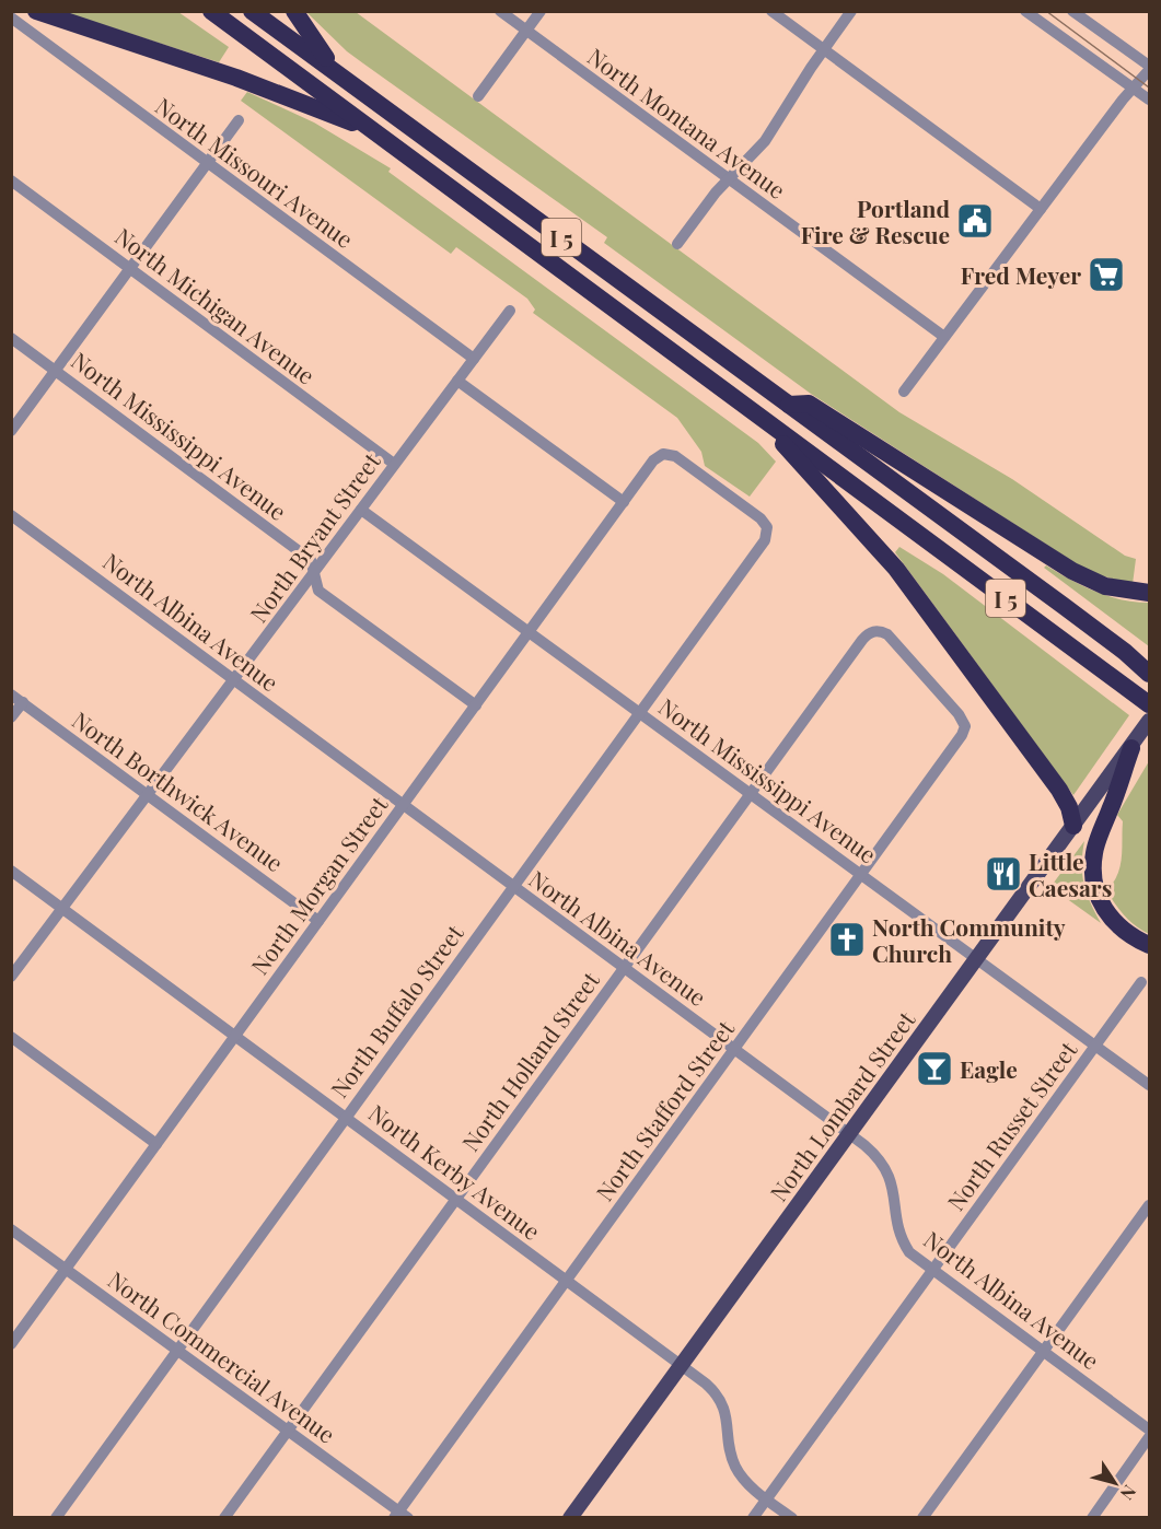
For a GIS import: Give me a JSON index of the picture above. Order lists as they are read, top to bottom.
{
  "streets": {
    "highway": ["I 5"],
    "main road": ["North Lombard Street"],
    "street": [
      "North Montana Avenue",
      "North Missouri Avenue",
      "North Michigan Avenue",
      "North Mississippi Avenue",
      "North Bryant Street",
      "North Albina Avenue",
      "North Borthwick Avenue",
      "North Morgan Street",
      "North Buffalo Street",
      "North Holland Street",
      "North Stafford Street",
      "North Russet Street",
      "North Kerby Avenue",
      "North Commercial Avenue"
    ]
  },
  "crossings": [
    ["North Missouri Avenue", "North Bryant Street"],
    ["North Michigan Avenue", "North Bryant Street"],
    ["North Mississippi Avenue", "North Bryant Street"],
    ["North Mississippi Avenue", "North Morgan Street"],
    ["North Mississippi Avenue", "North Buffalo Street"],
    ["North Mississippi Avenue", "North Holland Street"],
    ["North Mississippi Avenue", "North Lombard Street"],
    ["North Mississippi Avenue", "North Stafford Street"],
    ["North Mississippi Avenue", "North Russet Street"],
    ["North Bryant Street", "North Albina Avenue"],
    ["North Bryant Street", "North Borthwick Avenue"],
    ["North Bryant Street", "North Kerby Avenue"],
    ["North Albina Avenue", "North Morgan Street"],
    ["North Albina Avenue", "North Buffalo Street"],
    ["North Albina Avenue", "North Holland Street"],
    ["North Albina Avenue", "North Lombard Street"],
    ["North Albina Avenue", "North Stafford Street"],
    ["North Albina Avenue", "North Russet Street"],
    ["North Borthwick Avenue", "North Morgan Street"],
    ["North Morgan Street", "North Buffalo Street"],
    ["North Morgan Street", "North Kerby Avenue"],
    ["North Morgan Street", "North Commercial Avenue"],
    ["North Buffalo Street", "North Kerby Avenue"],
    ["North Buffalo Street", "North Commercial Avenue"],
    ["North Holland Street", "North Stafford Street"],
    ["North Holland Street", "North Kerby Avenue"],
    ["North Holland Street", "North Commercial Avenue"],
    ["North Lombard Street", "North Kerby Avenue"],
    ["North Stafford Street", "North Kerby Avenue"],
    ["North Stafford Street", "North Commercial Avenue"],
    ["North Russet Street", "North Kerby Avenue"]
  ],
  "places": {
    "public building": ["Portland Fire & Rescue"],
    "supermarket": ["Fred Meyer"],
    "restaurant": ["Little Caesars"],
    "church": ["North Community Church"],
    "bar": ["Eagle"]
  },
  "north": "bottom right"
}
